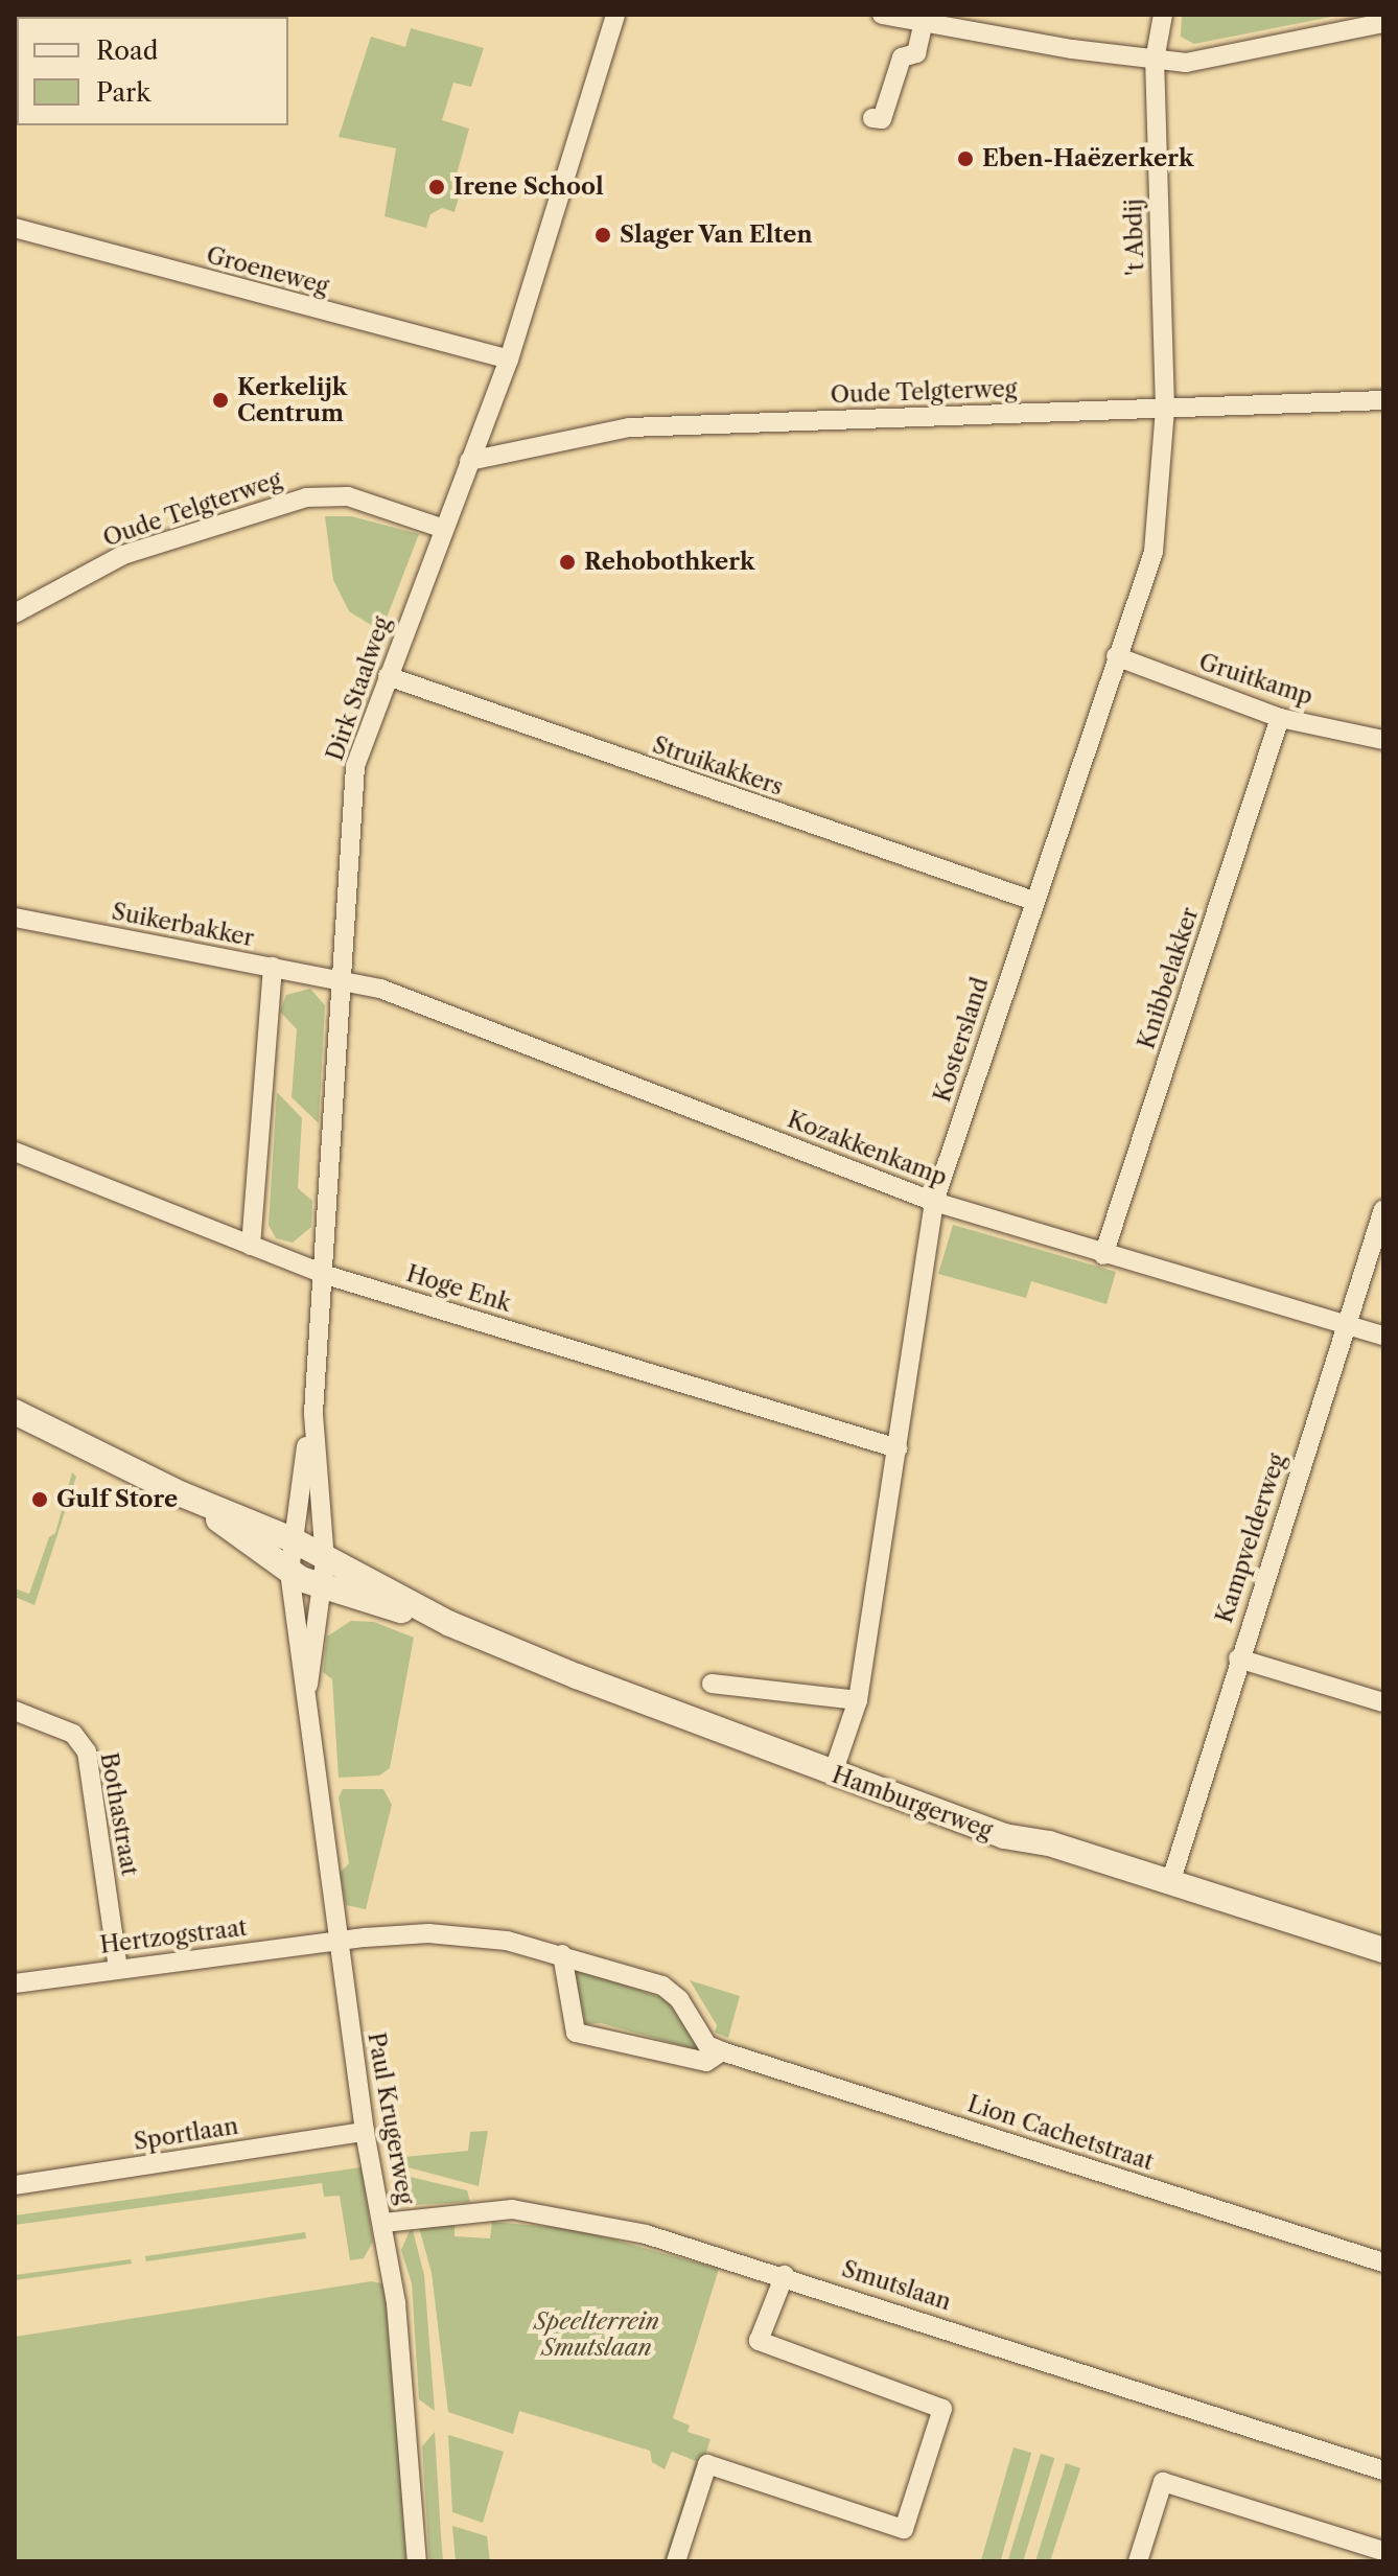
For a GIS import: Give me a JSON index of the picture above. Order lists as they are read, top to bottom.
{
  "streets": {
    "street": [
      "'t Abdij",
      "Groeneweg",
      "Oude Telgterweg",
      "Gruitkamp",
      "Dirk Staalweg",
      "Struikakkers",
      "Suikerbakker",
      "Knibbelakker",
      "Kostersland",
      "Kozakkenkamp",
      "Hoge Enk",
      "Kampvelderweg",
      "Hamburgerweg",
      "Bothastraat",
      "Hertzogstraat",
      "Paul Krugerweg",
      "Lion Cachetstraat",
      "Sportlaan",
      "Smutslaan"
    ]
  },
  "crossings": [
    ["'t Abdij", "Oude Telgterweg"],
    ["'t Abdij", "Kostersland"],
    ["Groeneweg", "Dirk Staalweg"],
    ["Oude Telgterweg", "Dirk Staalweg"],
    ["Oude Telgterweg", "Kostersland"],
    ["Gruitkamp", "Knibbelakker"],
    ["Gruitkamp", "Kostersland"],
    ["Dirk Staalweg", "Struikakkers"],
    ["Dirk Staalweg", "Suikerbakker"],
    ["Dirk Staalweg", "Kozakkenkamp"],
    ["Dirk Staalweg", "Hoge Enk"],
    ["Dirk Staalweg", "Hamburgerweg"],
    ["Dirk Staalweg", "Paul Krugerweg"],
    ["Struikakkers", "Kostersland"],
    ["Suikerbakker", "Kozakkenkamp"],
    ["Knibbelakker", "Kozakkenkamp"],
    ["Kostersland", "Kozakkenkamp"],
    ["Kostersland", "Hoge Enk"],
    ["Kostersland", "Hamburgerweg"],
    ["Kozakkenkamp", "Kampvelderweg"],
    ["Kampvelderweg", "Hamburgerweg"],
    ["Hamburgerweg", "Paul Krugerweg"],
    ["Bothastraat", "Hertzogstraat"],
    ["Hertzogstraat", "Paul Krugerweg"],
    ["Hertzogstraat", "Lion Cachetstraat"],
    ["Paul Krugerweg", "Lion Cachetstraat"],
    ["Paul Krugerweg", "Sportlaan"],
    ["Paul Krugerweg", "Smutslaan"]
  ],
  "parks": ["Speelterrein Smutslaan"],
  "places": [
    "Eben-Haëzerkerk",
    "Irene School",
    "Slager Van Elten",
    "Kerkelijk Centrum",
    "Rehobothkerk",
    "Gulf Store"
  ],
  "legend": ["Road", "Park"]
}
